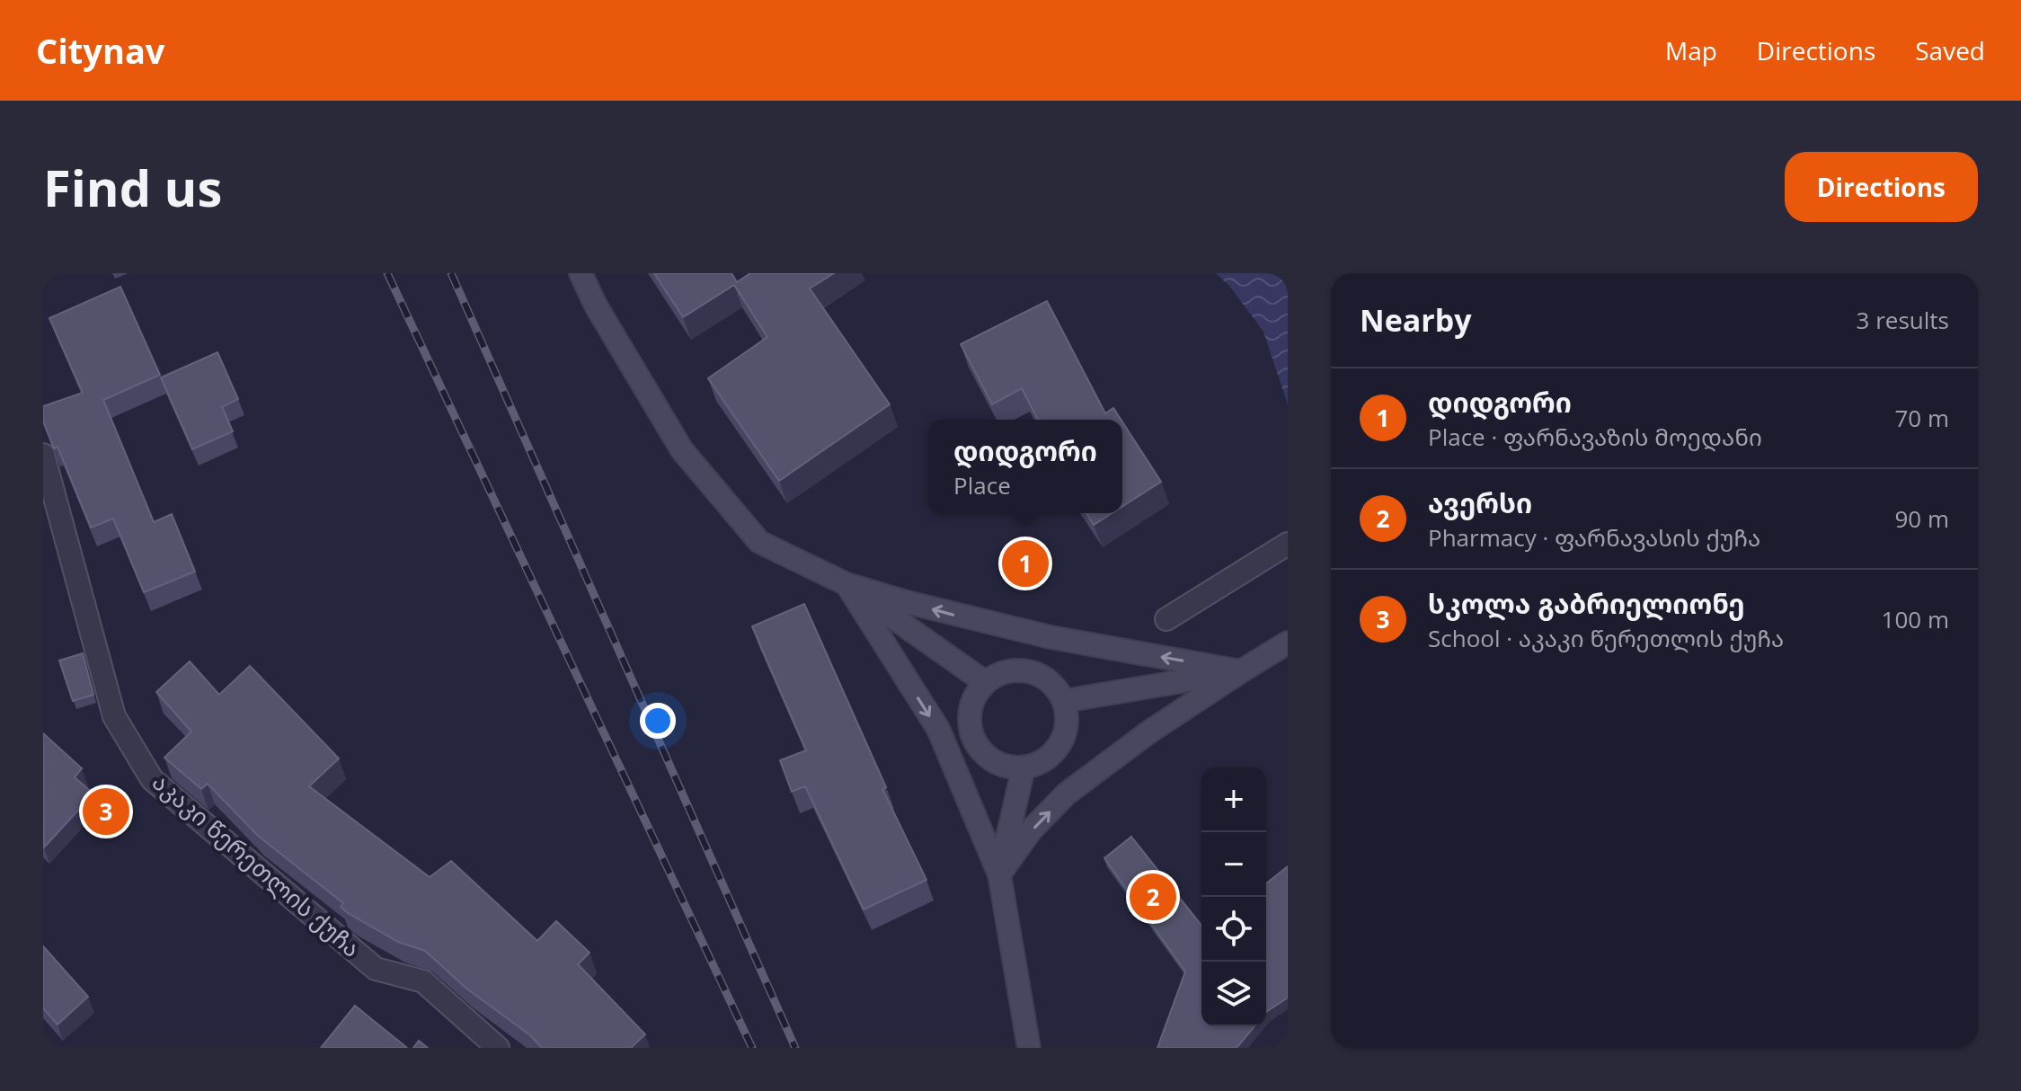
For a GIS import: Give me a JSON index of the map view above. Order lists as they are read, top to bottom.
{
  "streets": {
    "street": ["აკაკი წერეთლის ქუჩა"]
  },
  "page": {
    "header": "Citynav",
    "nav": ["Map", "Directions", "Saved"],
    "buttons": "Directions",
    "title": "Find us",
    "heading": ["Nearby", "3 results"],
    "list": [
      {
        "mark": "1",
        "name": "დიდგორი",
        "note": "Place · ფარნავაზის მოედანი",
        "value": "70 m"
      },
      {
        "mark": "2",
        "name": "ავერსი",
        "note": "Pharmacy · ფარნავასის ქუჩა",
        "value": "90 m"
      },
      {
        "mark": "3",
        "name": "სკოლა გაბრიელიონე",
        "note": "School · აკაკი წერეთლის ქუჩა",
        "value": "100 m"
      }
    ],
    "popup": ["დიდგორი", "Place"],
    "pins": ["1", "3", "2"],
    "map_buttons": ["+", "−"]
  }
}
